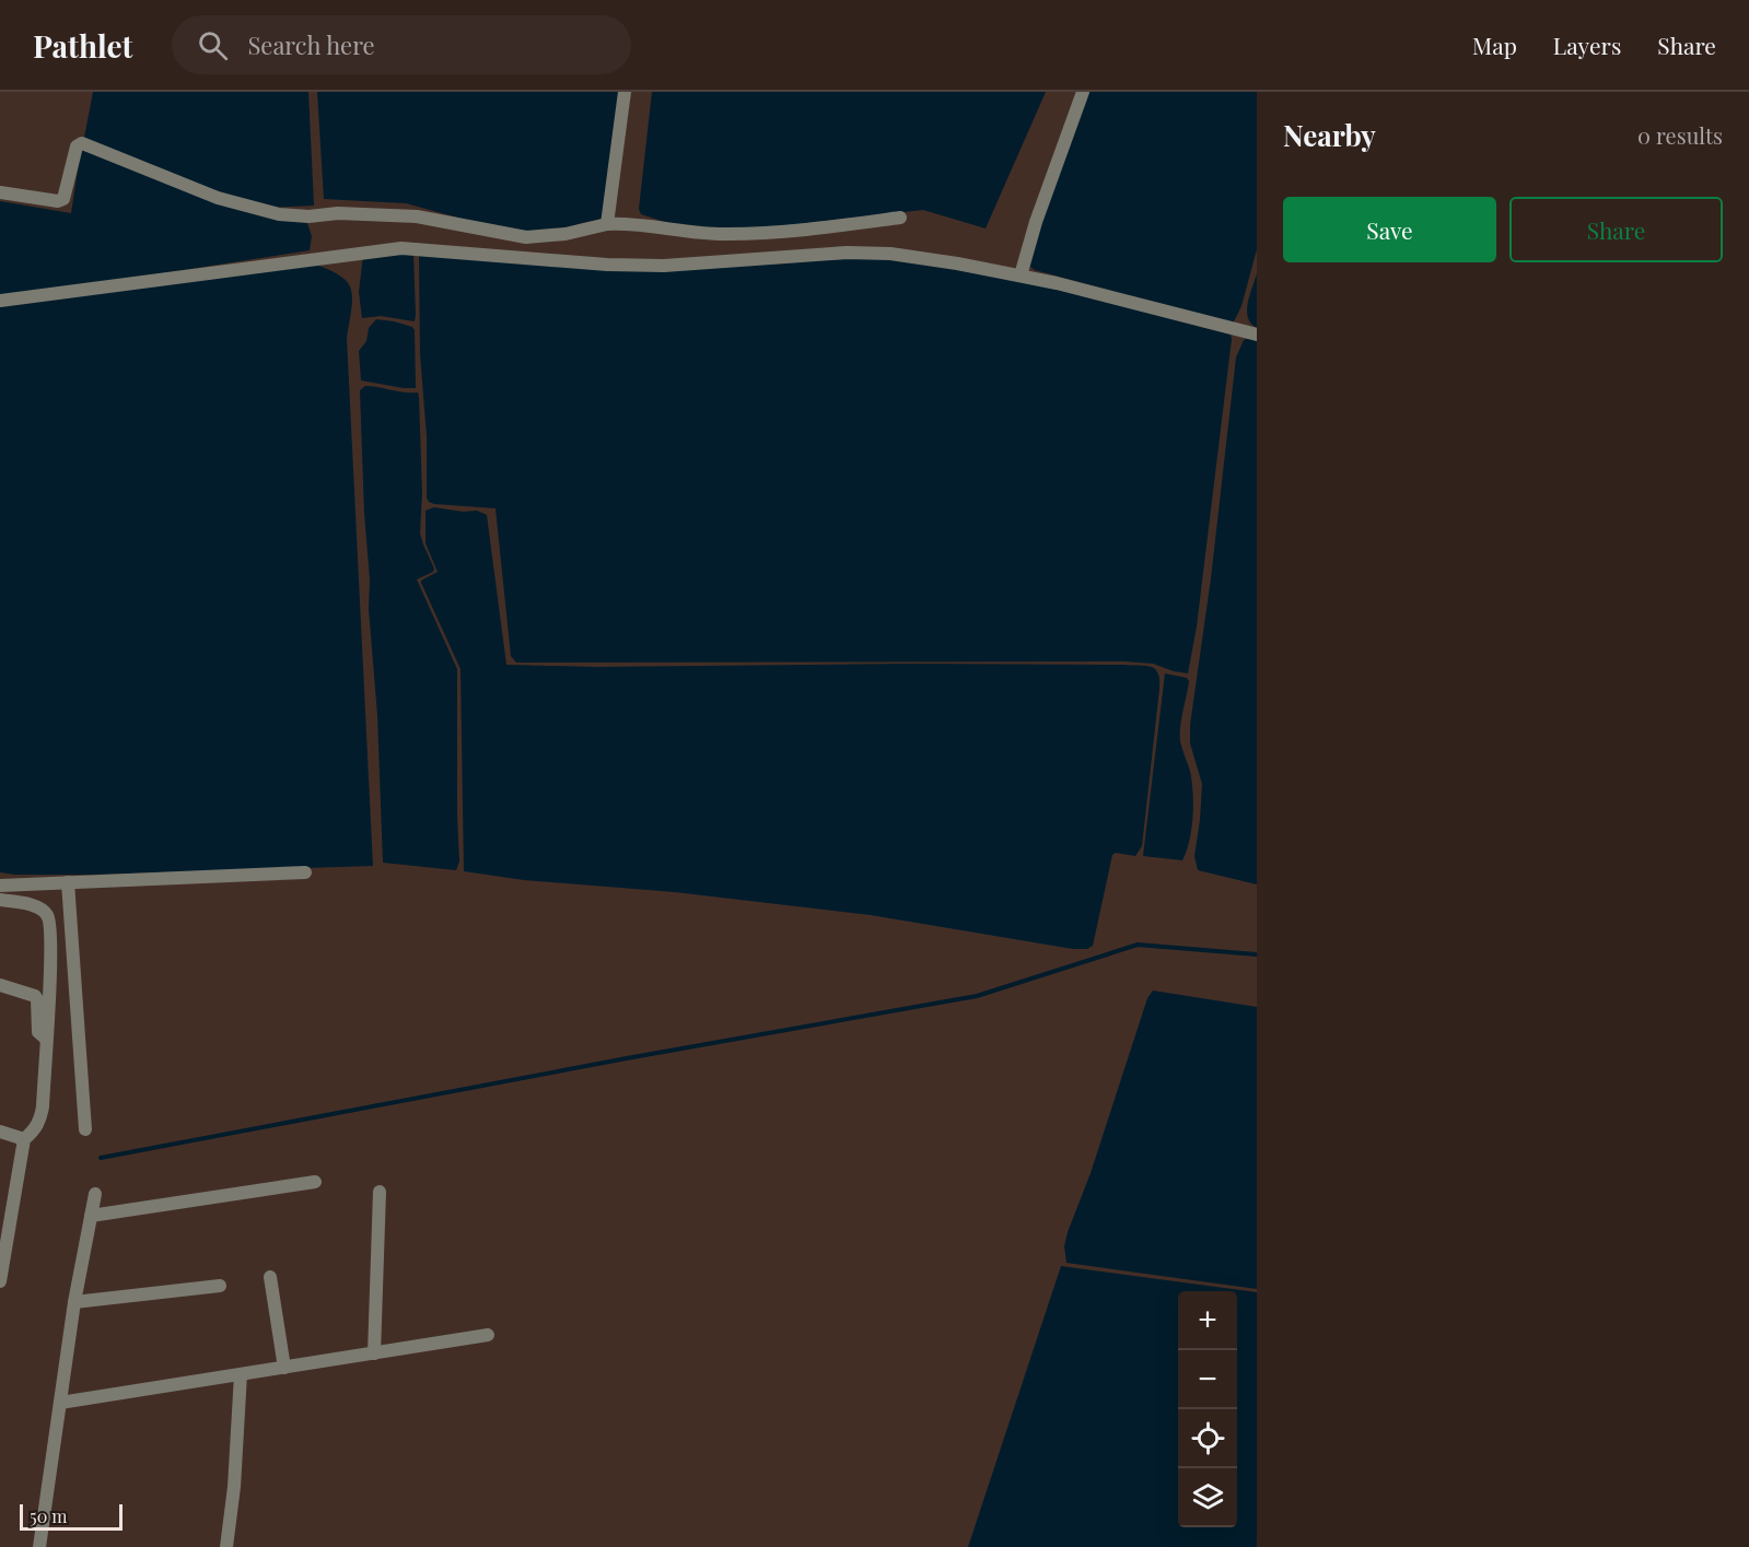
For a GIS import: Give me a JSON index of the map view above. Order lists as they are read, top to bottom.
{
  "scale_bar": "50 m",
  "page": {
    "header": "Pathlet",
    "search": "Search here",
    "nav": ["Map", "Layers", "Share"],
    "heading": ["Nearby", "0 results"],
    "buttons": ["Save", "Share"],
    "map_buttons": ["+", "−"],
    "scale": "50 m"
  }
}
